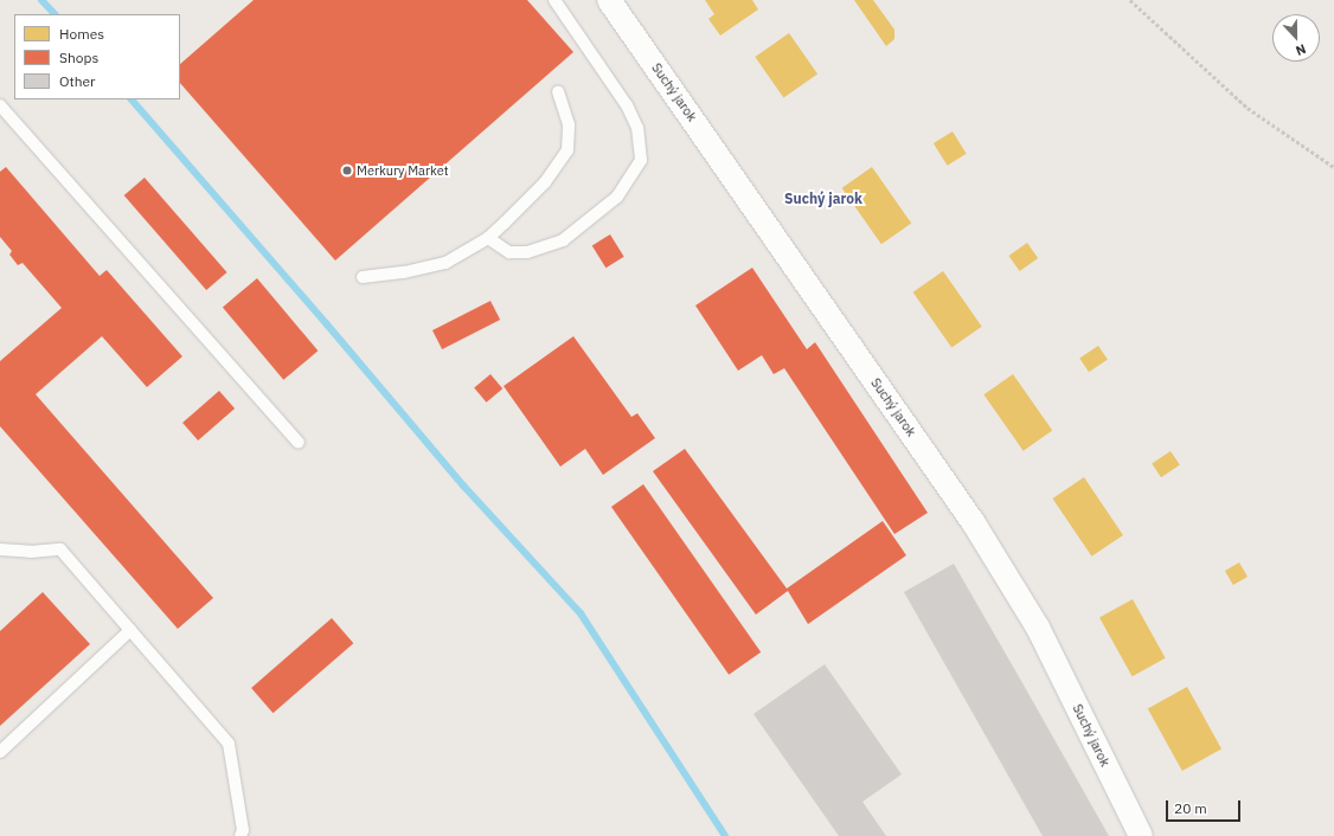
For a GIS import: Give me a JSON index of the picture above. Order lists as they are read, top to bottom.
{
  "streets": {
    "street": ["Suchý jarok"]
  },
  "districts": ["Suchý jarok"],
  "places": ["Merkury Market"],
  "legend": ["Homes", "Shops", "Other"],
  "scale_bar": "20 m",
  "north": "bottom"
}
